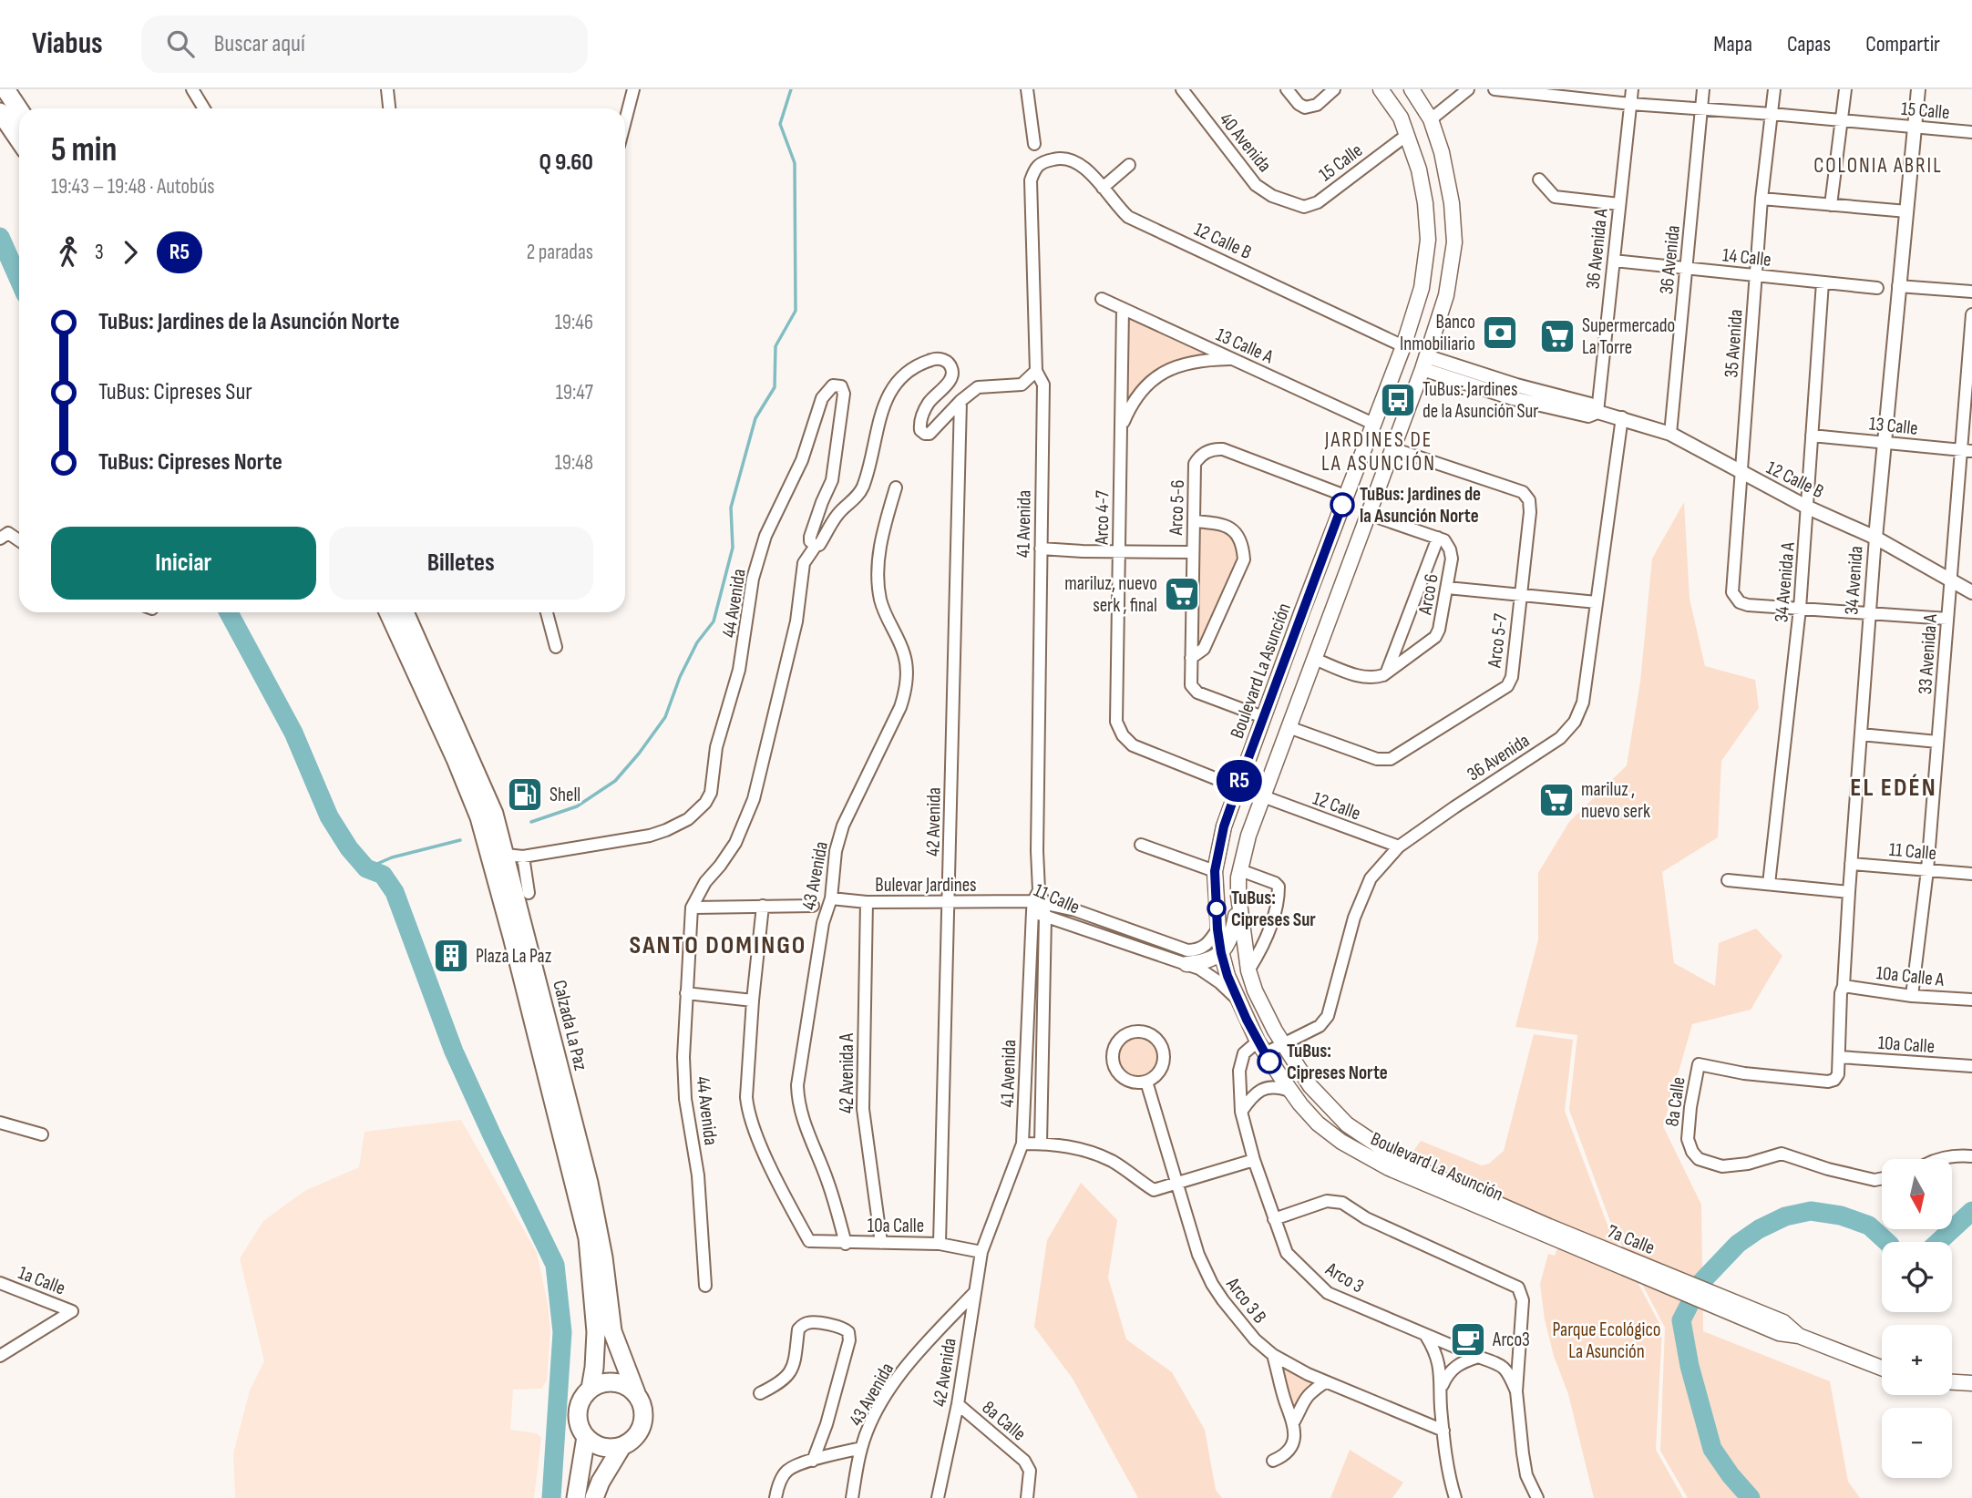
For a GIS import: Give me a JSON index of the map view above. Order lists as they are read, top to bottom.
{
  "streets": {
    "main road": ["Boulevard La Asunción", "Calzada La Paz", "7a Calle"],
    "street": [
      "15 Calle",
      "40 Avenida",
      "12 Calle B",
      "36 Avenida A",
      "14 Calle",
      "36 Avenida",
      "35 Avenida",
      "13 Calle A",
      "13 Calle",
      "Arco 5-6",
      "Arco 4-7",
      "41 Avenida",
      "34 Avenida",
      "34 Avenida A",
      "Arco 6",
      "44 Avenida",
      "Arco 5-7",
      "33 Avenida A",
      "12 Calle",
      "42 Avenida",
      "11 Calle",
      "43 Avenida",
      "Bulevar Jardines",
      "10a Calle A",
      "10a Calle",
      "42 Avenida A",
      "8a Calle",
      "Arco 3",
      "1a Calle",
      "Arco 3 B"
    ]
  },
  "crossings": [
    ["15 Calle", "40 Avenida"],
    ["15 Calle", "36 Avenida A"],
    ["15 Calle", "36 Avenida"],
    ["15 Calle", "35 Avenida"],
    ["15 Calle", "34 Avenida"],
    ["15 Calle", "Boulevard La Asunción"],
    ["12 Calle B", "36 Avenida A"],
    ["12 Calle B", "36 Avenida"],
    ["12 Calle B", "35 Avenida"],
    ["12 Calle B", "41 Avenida"],
    ["12 Calle B", "34 Avenida"],
    ["12 Calle B", "34 Avenida A"],
    ["12 Calle B", "33 Avenida A"],
    ["12 Calle B", "Boulevard La Asunción"],
    ["36 Avenida A", "14 Calle"],
    ["14 Calle", "36 Avenida"],
    ["14 Calle", "35 Avenida"],
    ["14 Calle", "34 Avenida A"],
    ["36 Avenida", "Boulevard La Asunción"],
    ["36 Avenida", "12 Calle"],
    ["35 Avenida", "34 Avenida A"],
    ["13 Calle A", "Arco 4-7"],
    ["13 Calle A", "Boulevard La Asunción"],
    ["13 Calle", "34 Avenida"],
    ["13 Calle", "34 Avenida A"],
    ["13 Calle", "33 Avenida A"],
    ["Arco 5-6", "Boulevard La Asunción"],
    ["Arco 4-7", "Boulevard La Asunción"],
    ["41 Avenida", "42 Avenida"],
    ["41 Avenida", "11 Calle"],
    ["41 Avenida", "10a Calle"],
    ["34 Avenida", "11 Calle"],
    ["34 Avenida", "10a Calle A"],
    ["34 Avenida", "10a Calle"],
    ["34 Avenida", "8a Calle"],
    ["44 Avenida", "42 Avenida"],
    ["44 Avenida", "Calzada La Paz"],
    ["Arco 5-7", "Boulevard La Asunción"],
    ["33 Avenida A", "11 Calle"],
    ["33 Avenida A", "10a Calle A"],
    ["Boulevard La Asunción", "12 Calle"],
    ["Boulevard La Asunción", "11 Calle"],
    ["Boulevard La Asunción", "7a Calle"],
    ["Boulevard La Asunción", "Arco 3"],
    ["42 Avenida", "43 Avenida"],
    ["42 Avenida", "Bulevar Jardines"],
    ["42 Avenida", "10a Calle"],
    ["42 Avenida", "8a Calle"],
    ["11 Calle", "Bulevar Jardines"],
    ["43 Avenida", "Bulevar Jardines"],
    ["43 Avenida", "10a Calle"],
    ["Bulevar Jardines", "42 Avenida A"],
    ["10a Calle", "42 Avenida A"]
  ],
  "districts": [
    "COLONIA ABRIL",
    "JARDINES DE LA ASUNCIÓN",
    "EL EDÉN",
    "SANTO DOMINGO"
  ],
  "parks": ["Parque Ecológico La Asunción"],
  "places": {
    "bank": ["Banco Inmobiliario"],
    "supermarket": ["Supermercado La Torre", "mariluz, nuevo serk , final", "mariluz , nuevo serk"],
    "bus stop": ["TuBus: Jardines de la Asunción Sur"],
    "other": ["TuBus: Jardines de la Asunción Norte", "TuBus: Cipreses Sur", "TuBus: Cipreses Norte"],
    "fuel station": ["Shell"],
    "building": ["Plaza La Paz"],
    "cafe": ["Arco3"]
  },
  "lines": ["bus line R5"],
  "north": "bottom",
  "page": {
    "header": "Viabus",
    "search": "Buscar aquí",
    "nav": ["Mapa", "Capas", "Compartir"],
    "on_map": "R5",
    "heading": ["5 min", "19:43 – 19:48 · Autobús", "Q 9.60"],
    "legs": ["3", "R5", "2 paradas"],
    "list": [
      {
        "name": "TuBus: Jardines de la Asunción Norte",
        "value": "19:46"
      },
      {
        "name": "TuBus: Cipreses Sur",
        "value": "19:47"
      },
      {
        "name": "TuBus: Cipreses Norte",
        "value": "19:48"
      }
    ],
    "buttons": ["Iniciar", "Billetes"],
    "map_buttons": ["+", "−"]
  }
}
